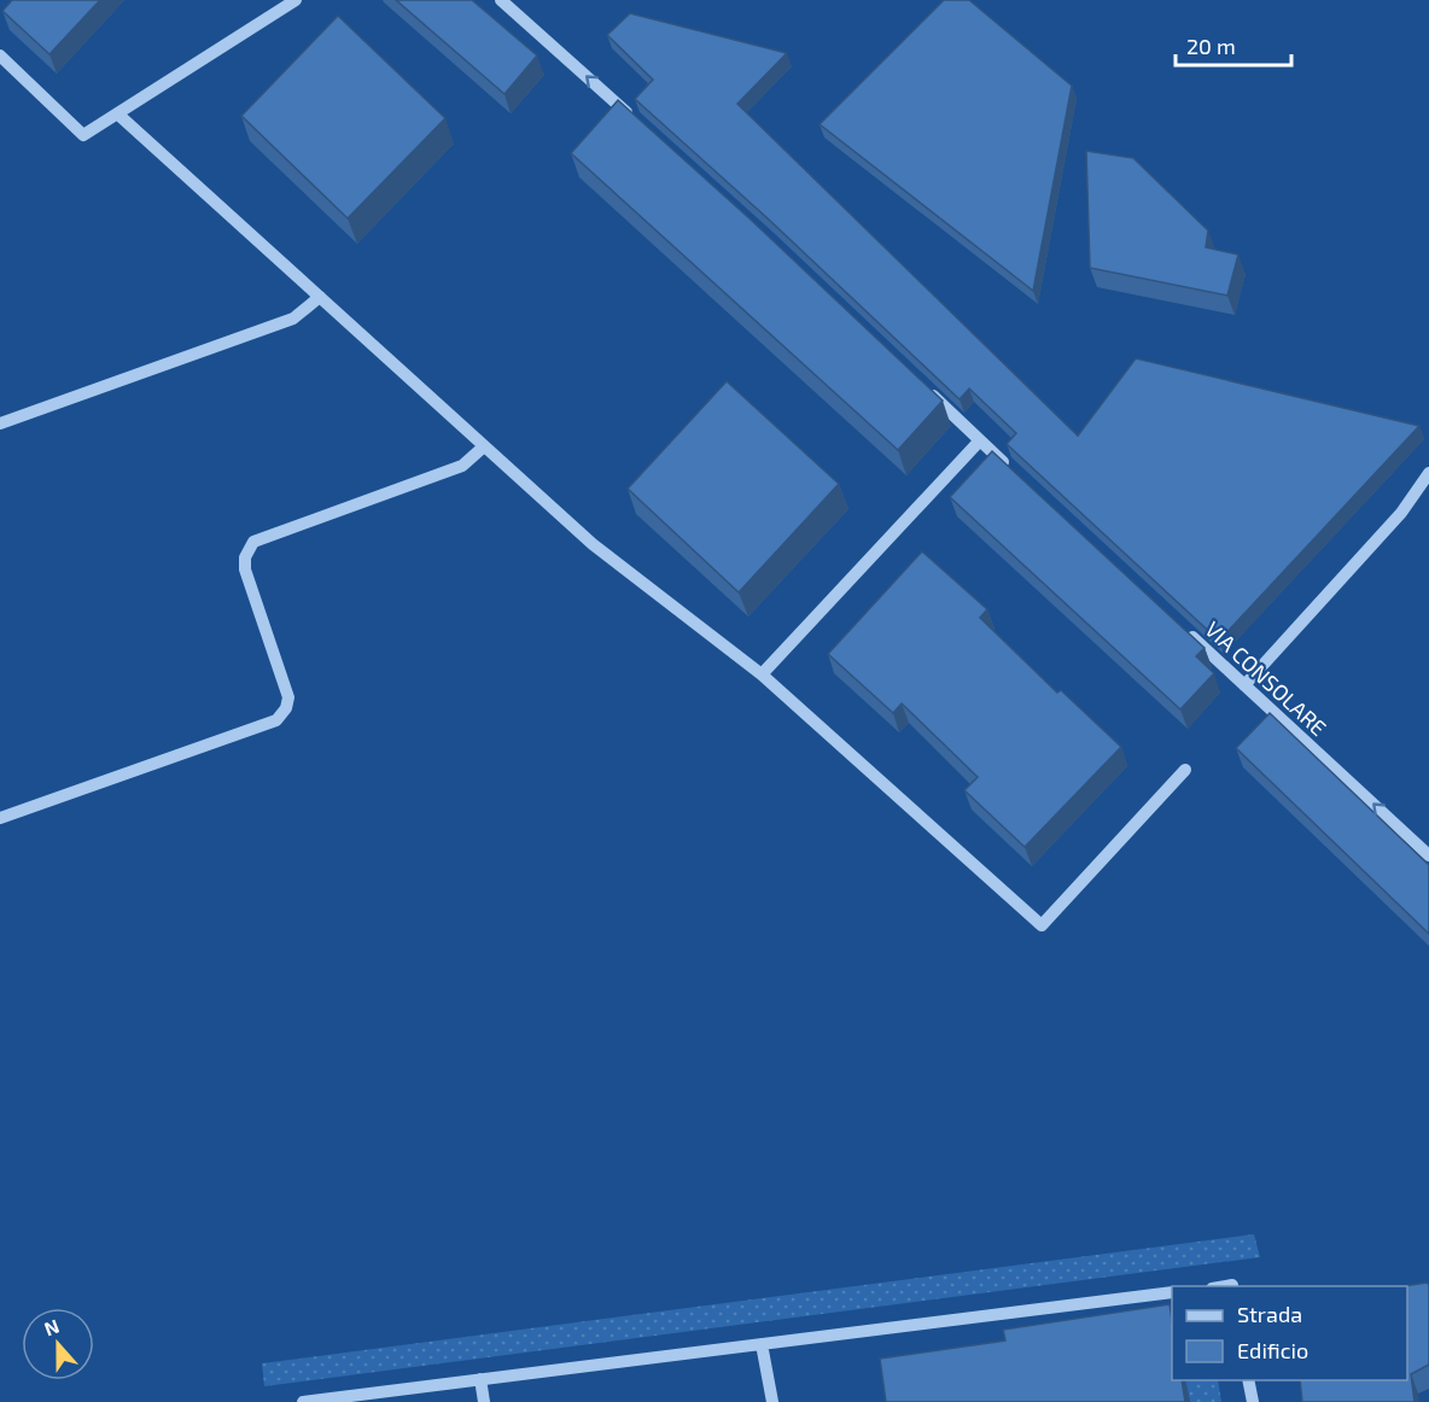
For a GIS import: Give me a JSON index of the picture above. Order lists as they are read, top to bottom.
{
  "streets": {
    "street": ["VIA CONSOLARE"]
  },
  "one_way": ["VIA CONSOLARE"],
  "legend": ["Strada", "Edificio"],
  "scale_bar": "20 m",
  "north": "top"
}
